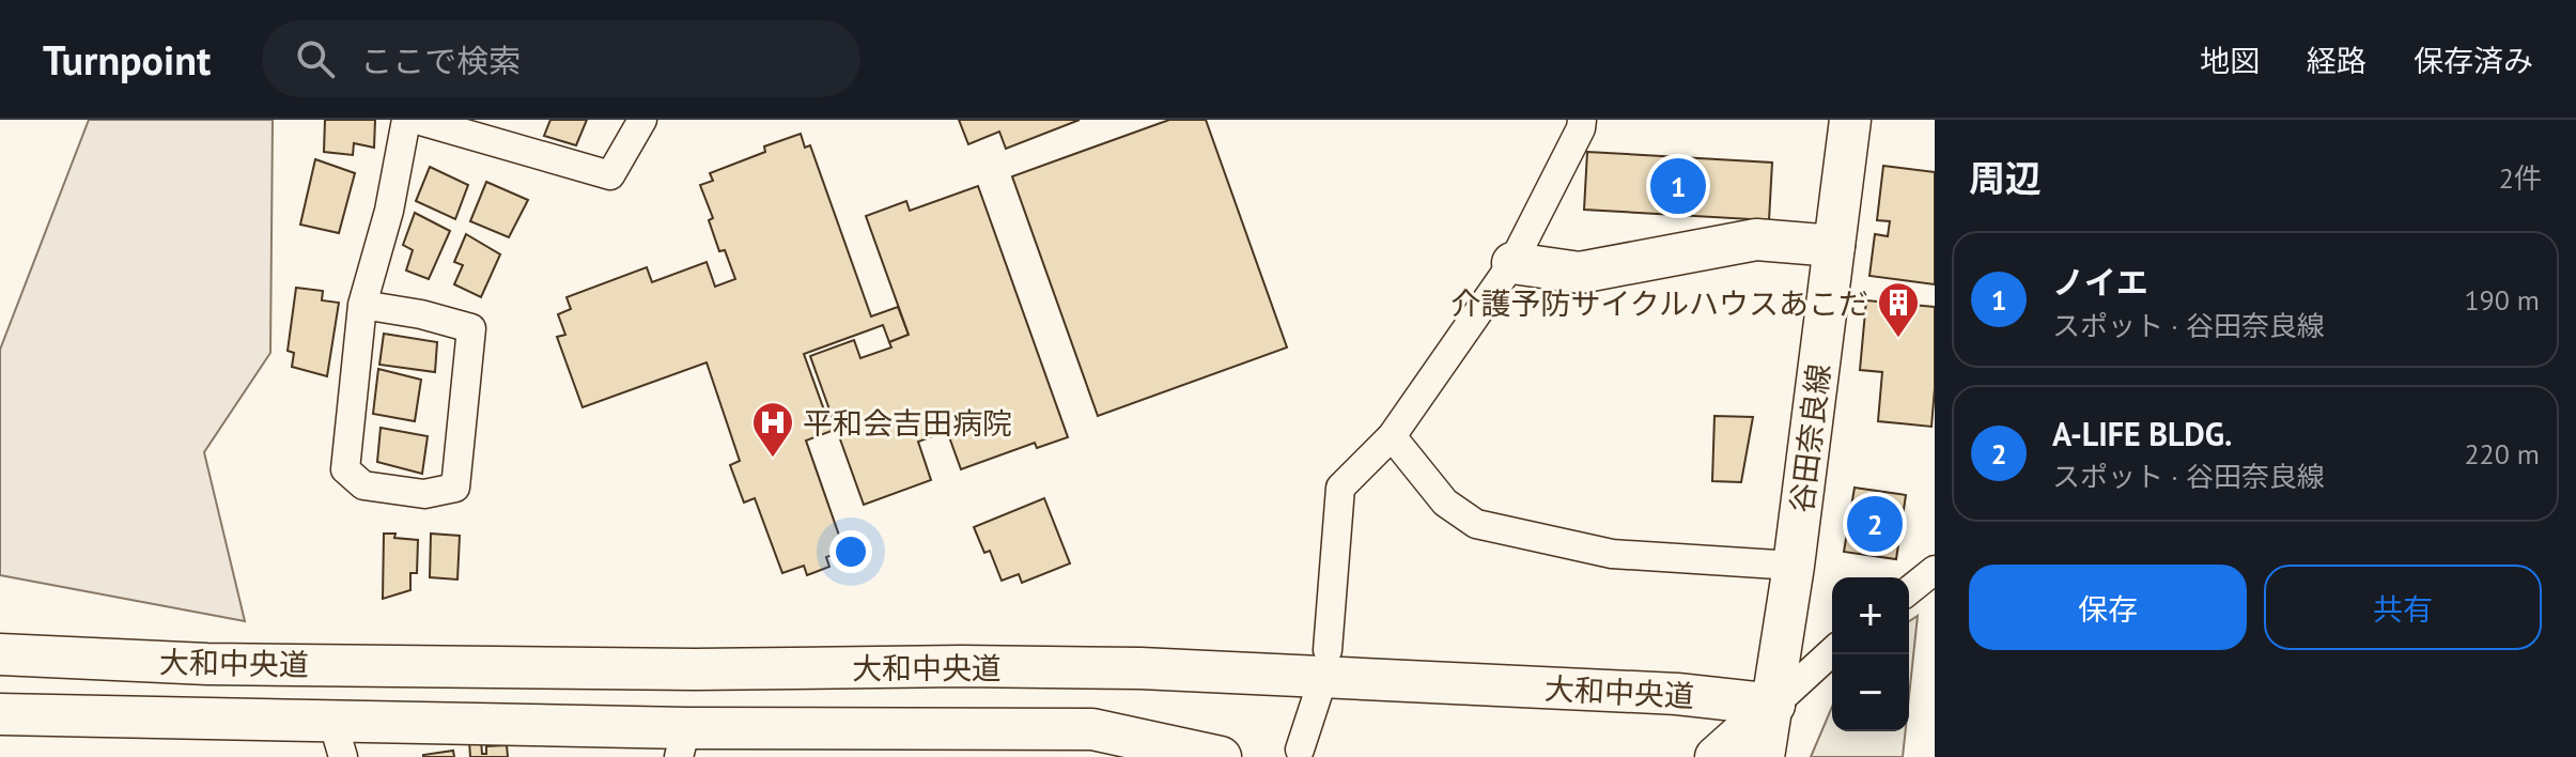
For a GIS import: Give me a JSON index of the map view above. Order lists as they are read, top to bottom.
{
  "streets": {
    "street": ["谷田奈良線", "大和中央道"]
  },
  "crossings": [
    ["谷田奈良線", "大和中央道"]
  ],
  "places": {
    "building": ["介護予防サイクルハウスあこだ"],
    "hospital": ["平和会吉田病院"]
  },
  "page": {
    "header": "Turnpoint",
    "search": "ここで検索",
    "nav": ["地図", "経路", "保存済み"],
    "heading": ["周辺", "2件"],
    "pins": ["1", "2"],
    "list": [
      {
        "mark": "1",
        "name": "ノイエ",
        "note": "スポット · 谷田奈良線",
        "value": "190 m"
      },
      {
        "mark": "2",
        "name": "A-LIFE BLDG.",
        "note": "スポット · 谷田奈良線",
        "value": "220 m"
      }
    ],
    "buttons": ["保存", "共有"],
    "map_buttons": ["+", "−"]
  }
}
